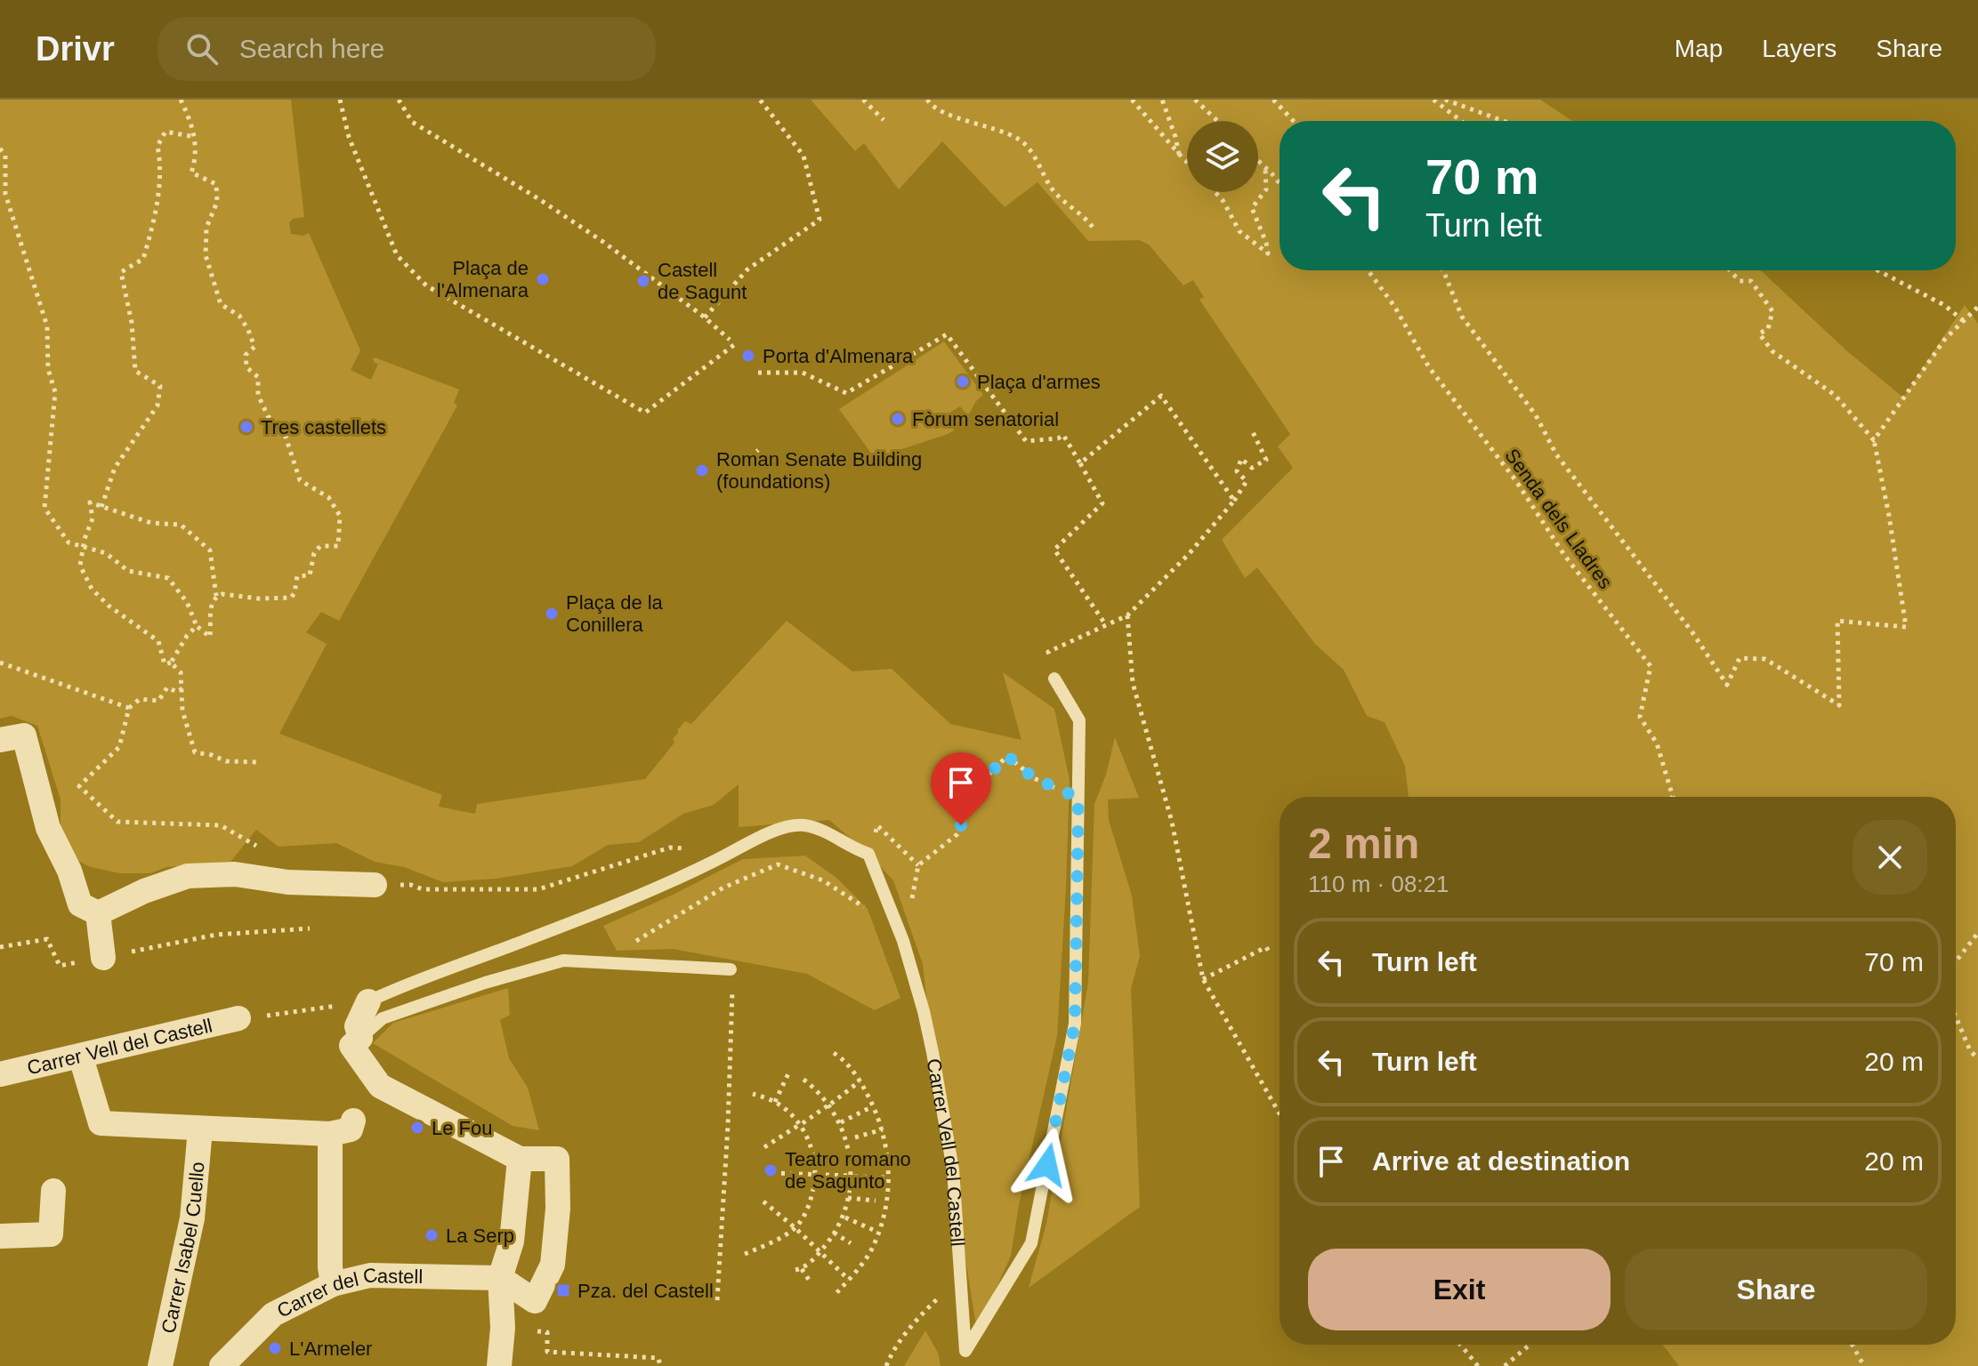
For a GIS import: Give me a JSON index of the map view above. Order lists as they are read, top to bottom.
{
  "streets": {
    "street": ["Carrer Vell del Castell", "Carrer Isabel Cuello", "Carrer del Castell"],
    "path": ["Senda dels Lladres"]
  },
  "places": {
    "other": [
      "Plaça de l'Almenara",
      "Castell de Sagunt",
      "Porta d'Almenara",
      "Plaça d'armes",
      "Fòrum senatorial",
      "Tres castellets",
      "Roman Senate Building (foundations)",
      "Plaça de la Conillera",
      "Le Fou",
      "Teatro romano de Sagunto",
      "La Serp",
      "L'Armeler"
    ],
    "transit": ["Pza. del Castell"]
  },
  "page": {
    "header": "Drivr",
    "search": "Search here",
    "nav": ["Map", "Layers", "Share"],
    "turn": ["70 m", "Turn left"],
    "heading": ["2 min", "110 m · 08:21"],
    "list": [
      {
        "name": "Turn left",
        "value": "70 m"
      },
      {
        "name": "Turn left",
        "value": "20 m"
      },
      {
        "name": "Arrive at destination",
        "value": "20 m"
      }
    ],
    "buttons": ["Exit", "Share"]
  }
}
